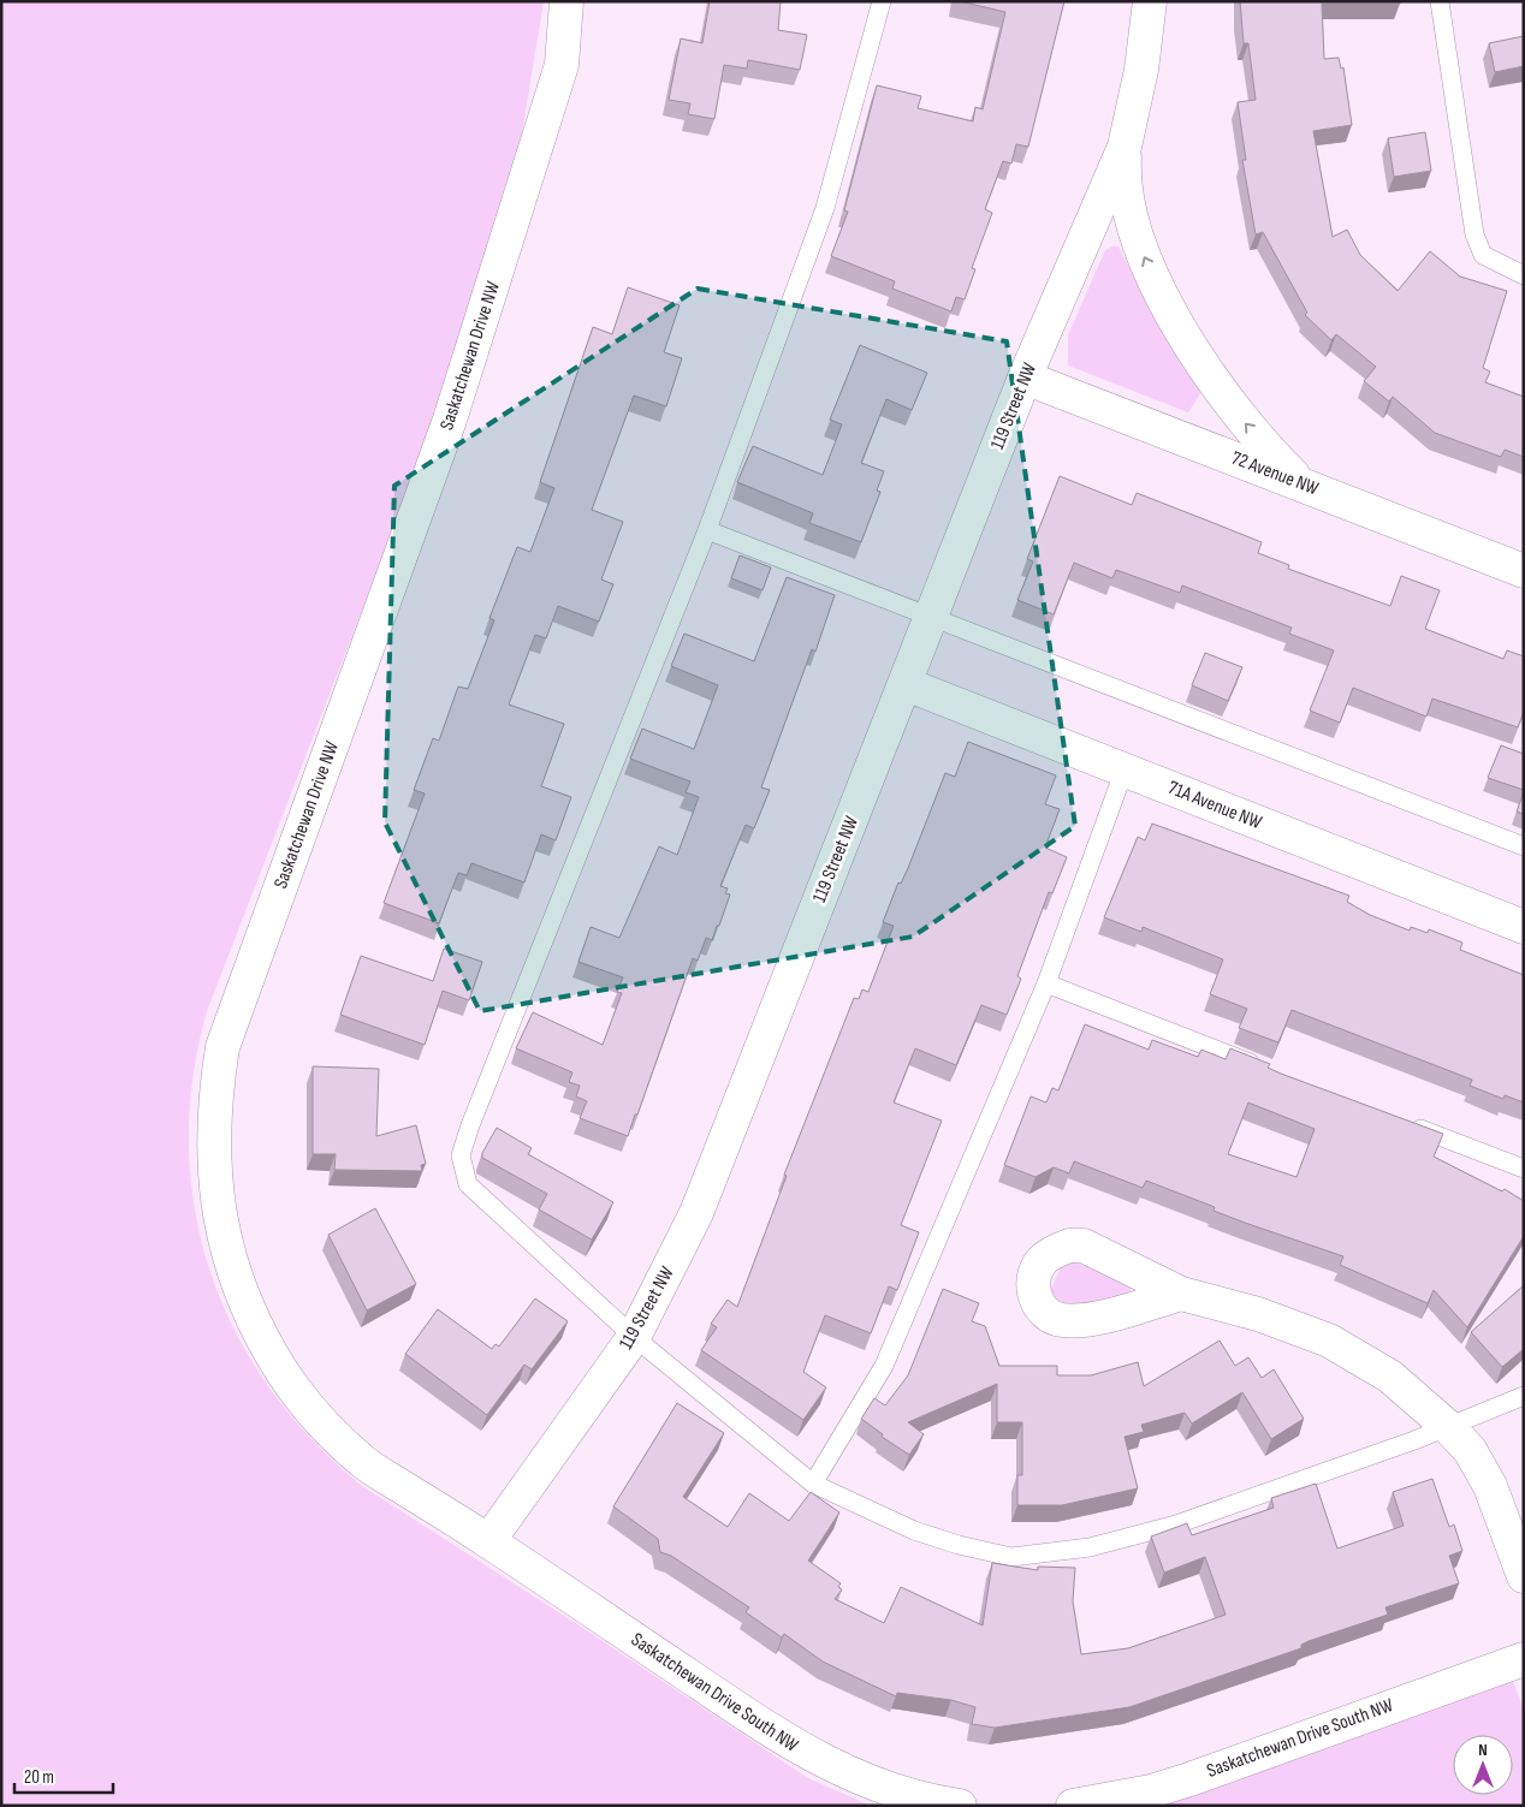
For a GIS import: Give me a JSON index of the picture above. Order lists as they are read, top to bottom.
{
  "streets": {
    "street": [
      "Saskatchewan Drive NW",
      "119 Street NW",
      "72 Avenue NW",
      "71A Avenue NW",
      "Saskatchewan Drive South NW"
    ]
  },
  "crossings": [
    ["Saskatchewan Drive NW", "119 Street NW"],
    ["Saskatchewan Drive NW", "Saskatchewan Drive South NW"],
    ["119 Street NW", "72 Avenue NW"],
    ["119 Street NW", "71A Avenue NW"],
    ["119 Street NW", "Saskatchewan Drive South NW"]
  ],
  "scale_bar": "20 m",
  "north": "top"
}
